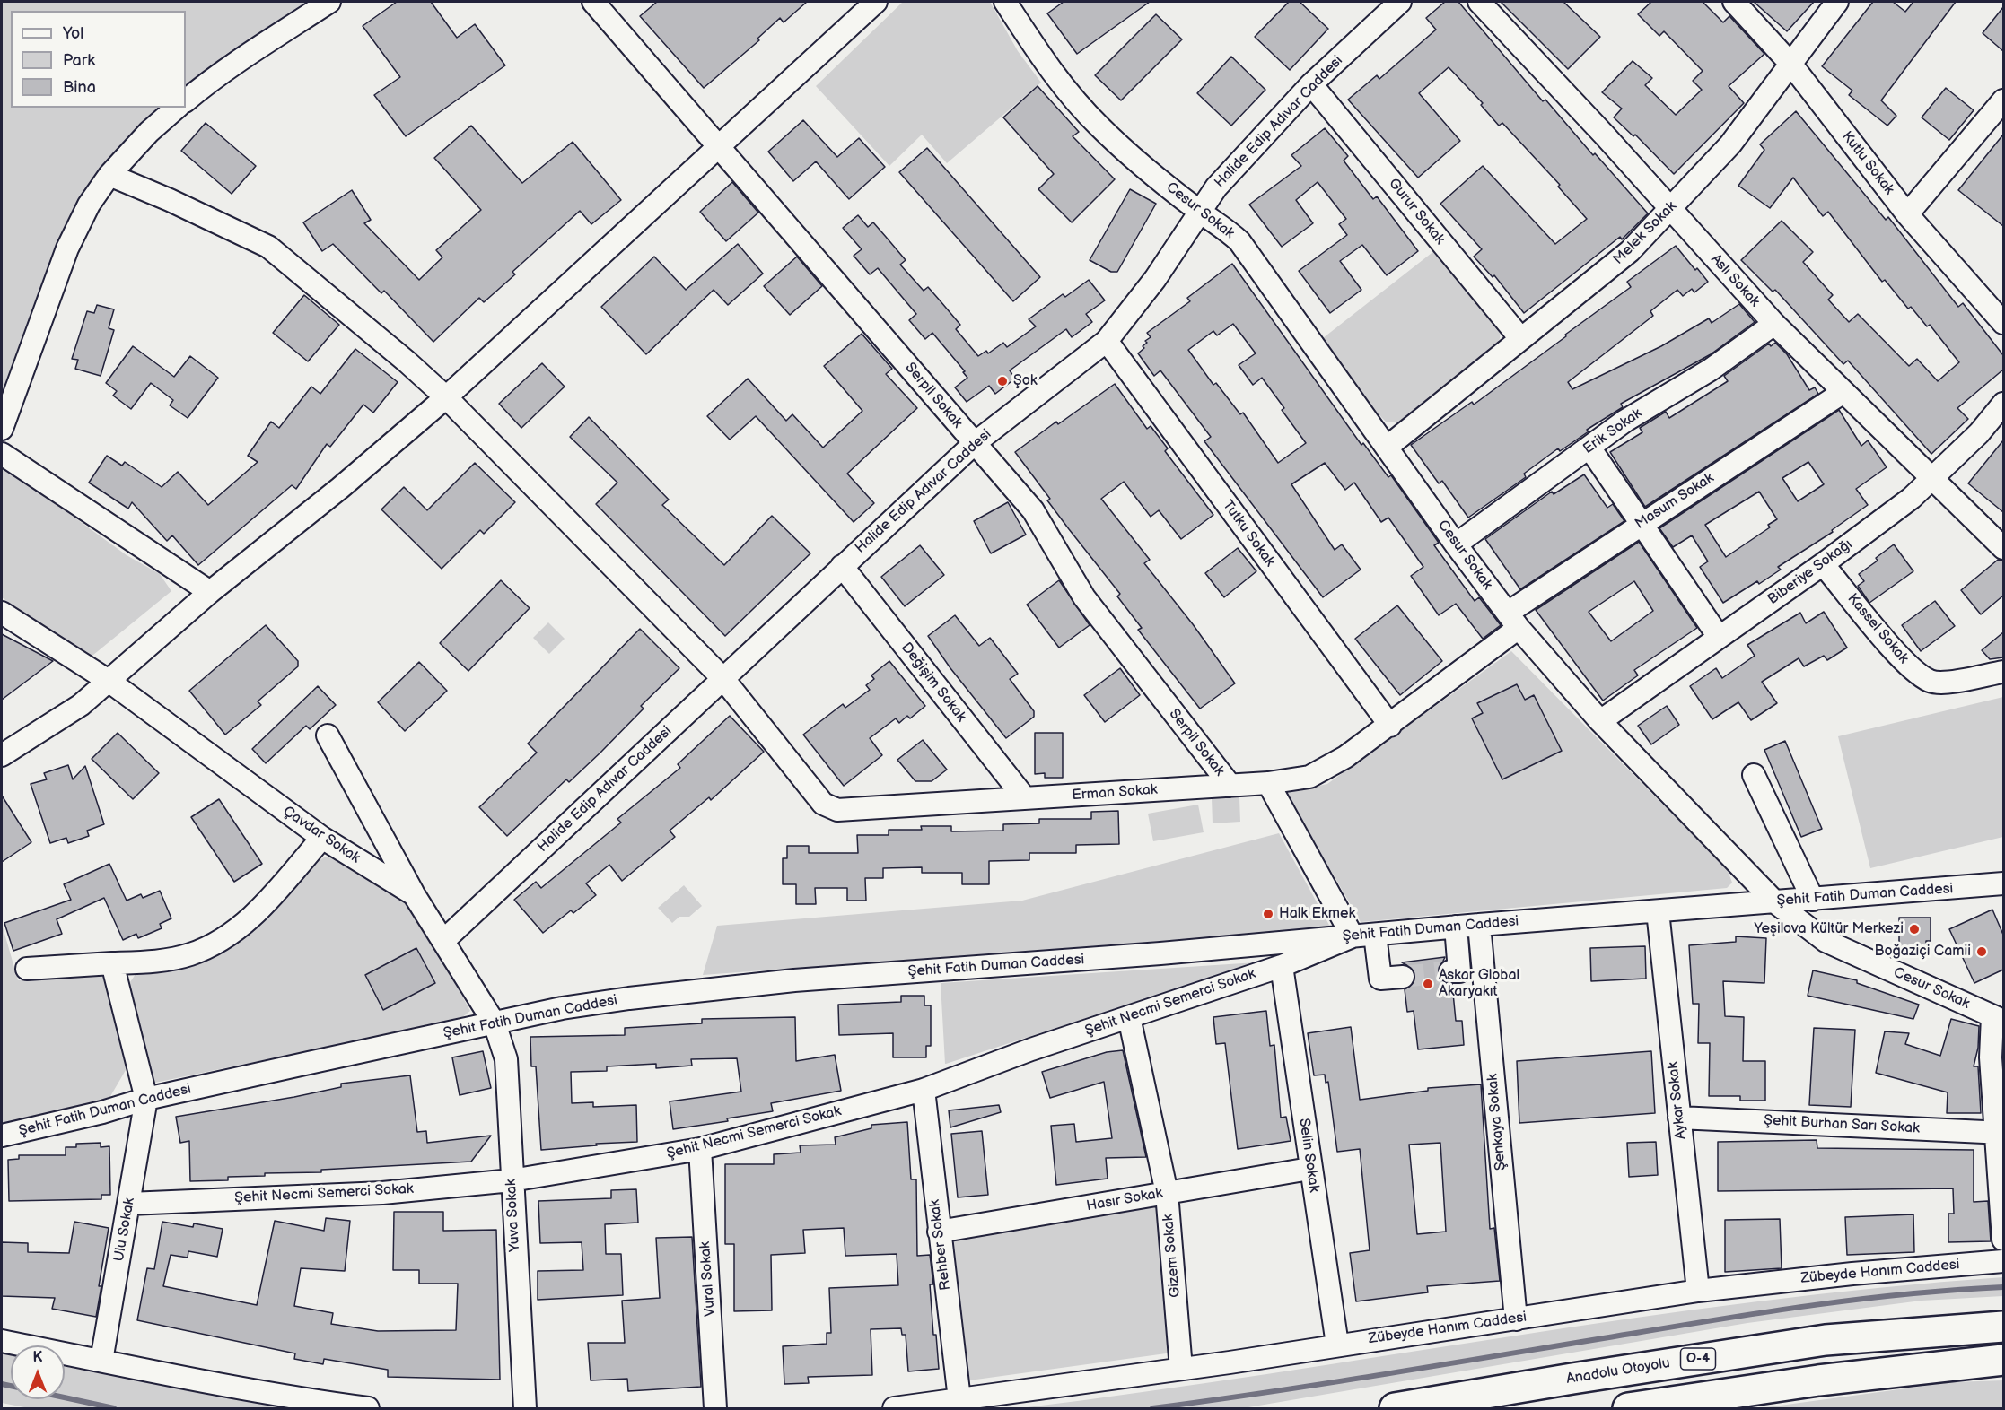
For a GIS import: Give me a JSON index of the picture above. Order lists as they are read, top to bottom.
{
  "streets": {
    "highway": ["O-4", "Anadolu Otoyolu"],
    "street": [
      "Halide Edip Adıvar Caddesi",
      "Kutlu Sokak",
      "Cesur Sokak",
      "Gurur Sokak",
      "Melek Sokak",
      "Aslı Sokak",
      "Serpil Sokak",
      "Erik Sokak",
      "Masum Sokak",
      "Tutku Sokak",
      "Biberiye Sokağı",
      "Kassel Sokak",
      "Değişim Sokak",
      "Erman Sokak",
      "Çavdar Sokak",
      "Şehit Fatih Duman Caddesi",
      "Şehit Necmi Semerci Sokak",
      "Aykar Sokak",
      "Şenkaya Sokak",
      "Şehit Burhan Sarı Sokak",
      "Selin Sokak",
      "Hasır Sokak",
      "Yuva Sokak",
      "Ulu Sokak",
      "Rehber Sokak",
      "Gizem Sokak",
      "Zübeyde Hanım Caddesi",
      "Vural Sokak"
    ]
  },
  "crossings": [
    ["Halide Edip Adıvar Caddesi", "Cesur Sokak"],
    ["Halide Edip Adıvar Caddesi", "Gurur Sokak"],
    ["Halide Edip Adıvar Caddesi", "Serpil Sokak"],
    ["Halide Edip Adıvar Caddesi", "Tutku Sokak"],
    ["Halide Edip Adıvar Caddesi", "Değişim Sokak"],
    ["Halide Edip Adıvar Caddesi", "Erman Sokak"],
    ["Halide Edip Adıvar Caddesi", "Çavdar Sokak"],
    ["Kutlu Sokak", "Melek Sokak"],
    ["Cesur Sokak", "Melek Sokak"],
    ["Cesur Sokak", "Erik Sokak"],
    ["Cesur Sokak", "Masum Sokak"],
    ["Cesur Sokak", "Biberiye Sokağı"],
    ["Cesur Sokak", "Erman Sokak"],
    ["Cesur Sokak", "Şehit Fatih Duman Caddesi"],
    ["Gurur Sokak", "Melek Sokak"],
    ["Melek Sokak", "Aslı Sokak"],
    ["Aslı Sokak", "Erik Sokak"],
    ["Aslı Sokak", "Masum Sokak"],
    ["Aslı Sokak", "Biberiye Sokağı"],
    ["Serpil Sokak", "Erman Sokak"],
    ["Masum Sokak", "Erman Sokak"],
    ["Tutku Sokak", "Erman Sokak"],
    ["Biberiye Sokağı", "Kassel Sokak"],
    ["Değişim Sokak", "Erman Sokak"],
    ["Çavdar Sokak", "Şehit Fatih Duman Caddesi"],
    ["Çavdar Sokak", "Yuva Sokak"],
    ["Şehit Fatih Duman Caddesi", "Şehit Necmi Semerci Sokak"],
    ["Şehit Fatih Duman Caddesi", "Aykar Sokak"],
    ["Şehit Fatih Duman Caddesi", "Şenkaya Sokak"],
    ["Şehit Fatih Duman Caddesi", "Yuva Sokak"],
    ["Şehit Fatih Duman Caddesi", "Ulu Sokak"],
    ["Şehit Necmi Semerci Sokak", "Selin Sokak"],
    ["Şehit Necmi Semerci Sokak", "Yuva Sokak"],
    ["Şehit Necmi Semerci Sokak", "Ulu Sokak"],
    ["Şehit Necmi Semerci Sokak", "Rehber Sokak"],
    ["Şehit Necmi Semerci Sokak", "Gizem Sokak"],
    ["Şehit Necmi Semerci Sokak", "Vural Sokak"],
    ["Aykar Sokak", "Şehit Burhan Sarı Sokak"],
    ["Aykar Sokak", "Zübeyde Hanım Caddesi"],
    ["Şenkaya Sokak", "Zübeyde Hanım Caddesi"],
    ["Selin Sokak", "Hasır Sokak"],
    ["Selin Sokak", "Zübeyde Hanım Caddesi"],
    ["Hasır Sokak", "Rehber Sokak"],
    ["Hasır Sokak", "Gizem Sokak"],
    ["Rehber Sokak", "Zübeyde Hanım Caddesi"],
    ["Gizem Sokak", "Zübeyde Hanım Caddesi"]
  ],
  "places": [
    "Şok",
    "Halk Ekmek",
    "Yeşilova Kültür Merkezi",
    "Boğaziçi Camii",
    "Askar Global Akaryakıt"
  ],
  "legend": ["Yol", "Park", "Bina"],
  "north": "top"
}
